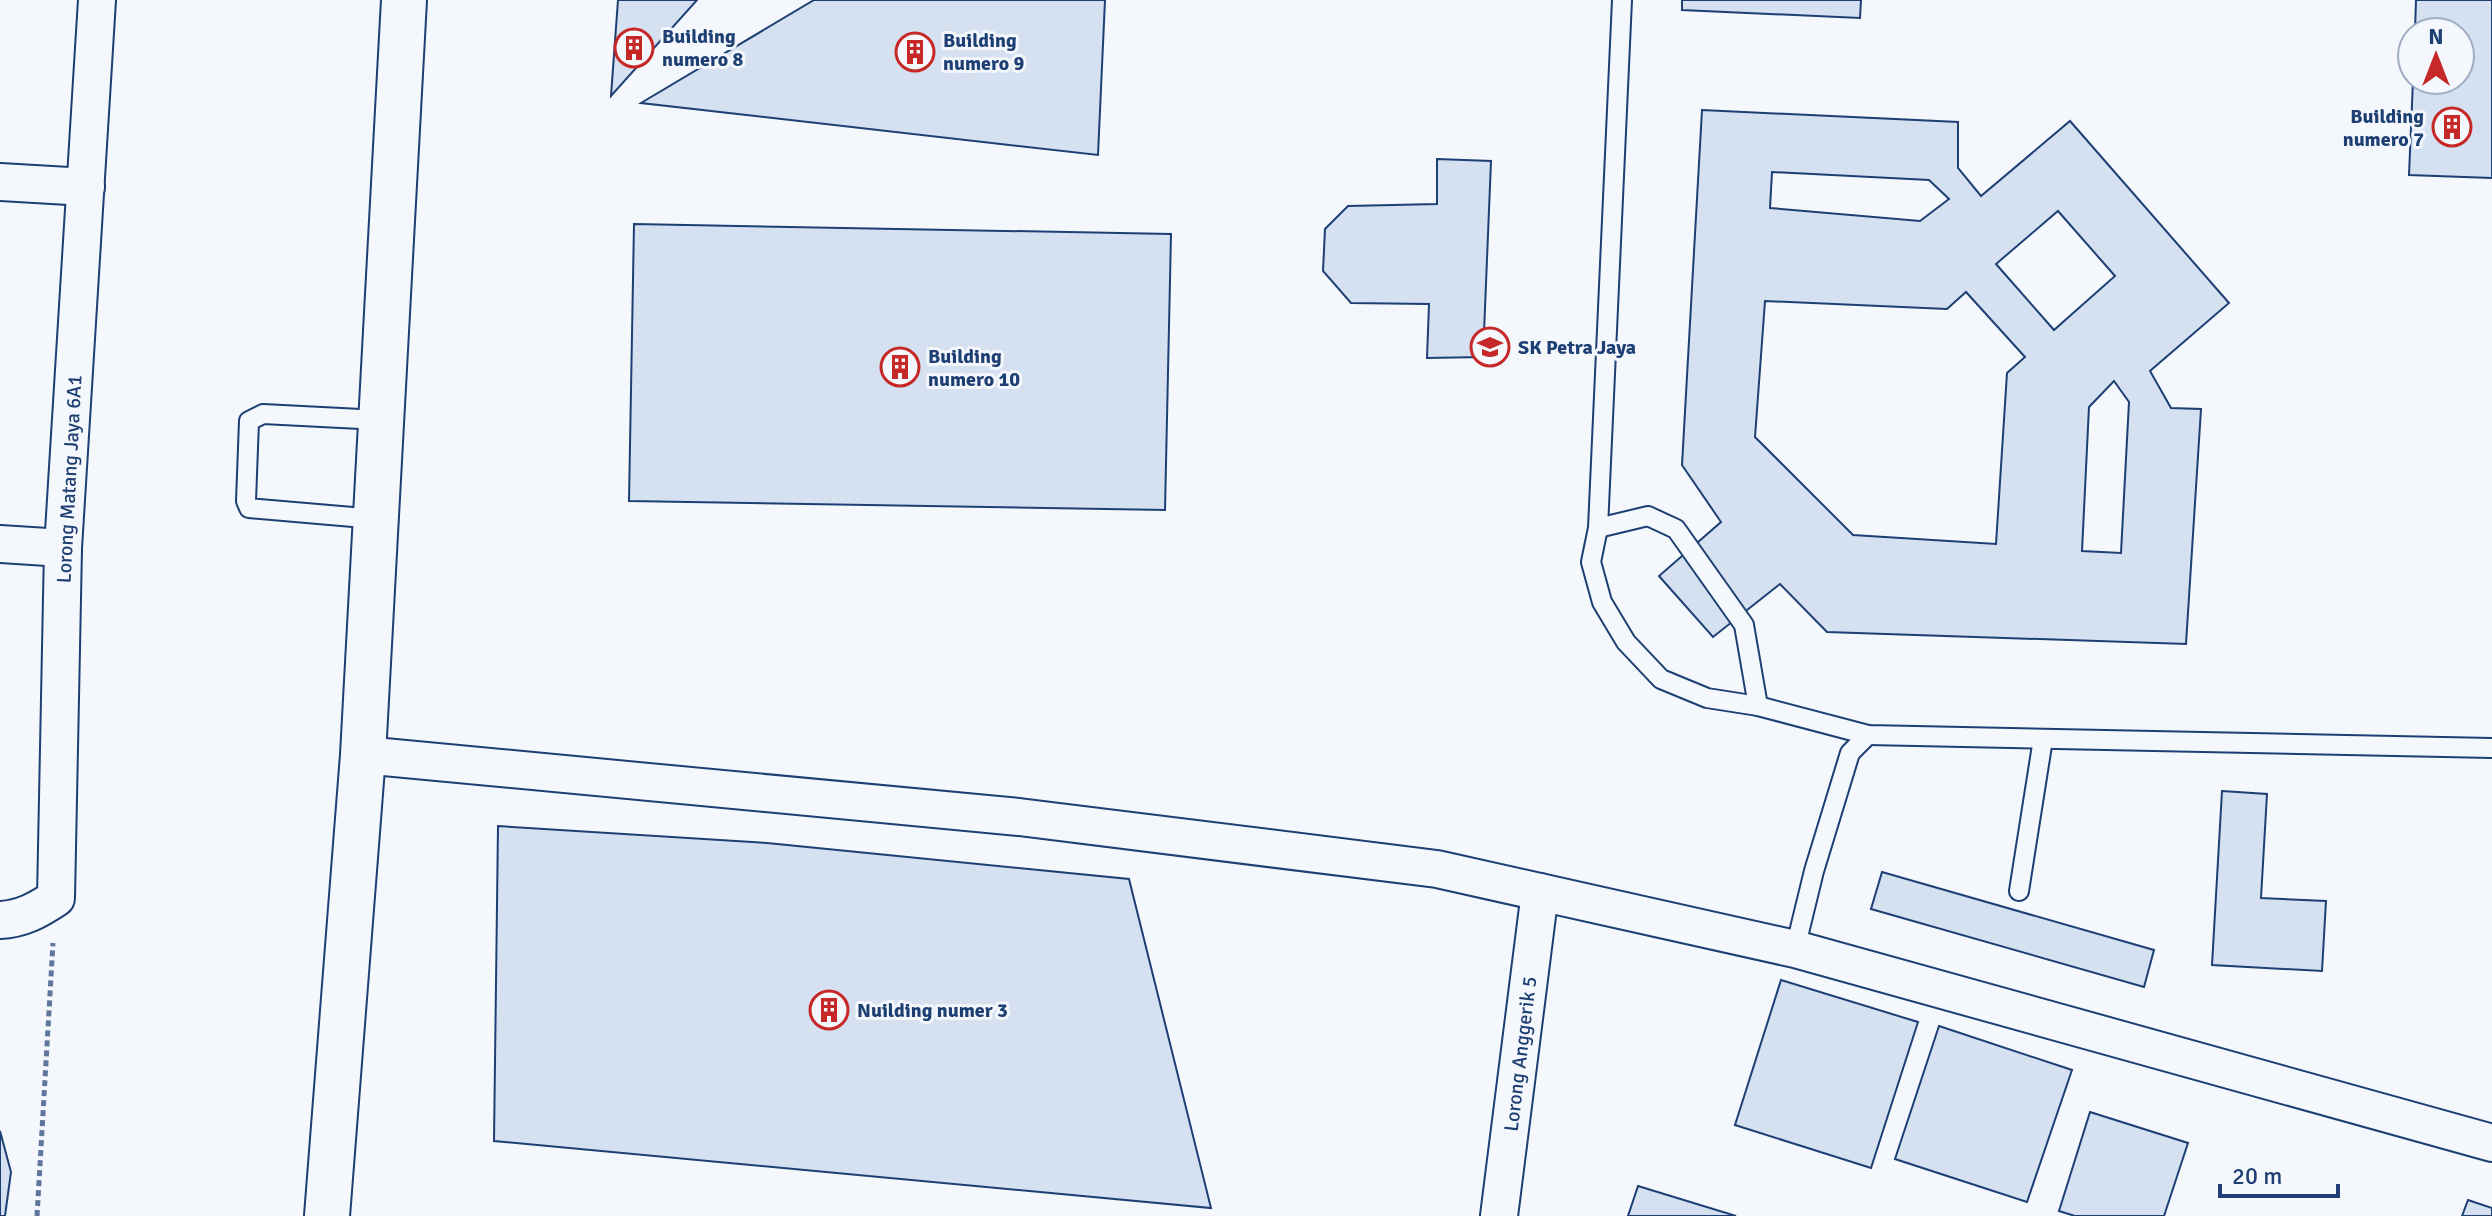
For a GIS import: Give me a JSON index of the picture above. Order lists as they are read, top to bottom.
{
  "streets": {
    "street": ["Lorong Matang Jaya 6A1", "Lorong Anggerik 5"]
  },
  "places": {
    "building": [
      "Building numero 8",
      "Building numero 9",
      "Building numero 7",
      "Building numero 10",
      "Nuilding numer 3"
    ],
    "school or university": ["SK Petra Jaya"]
  },
  "scale_bar": "20 m",
  "north": "top"
}
